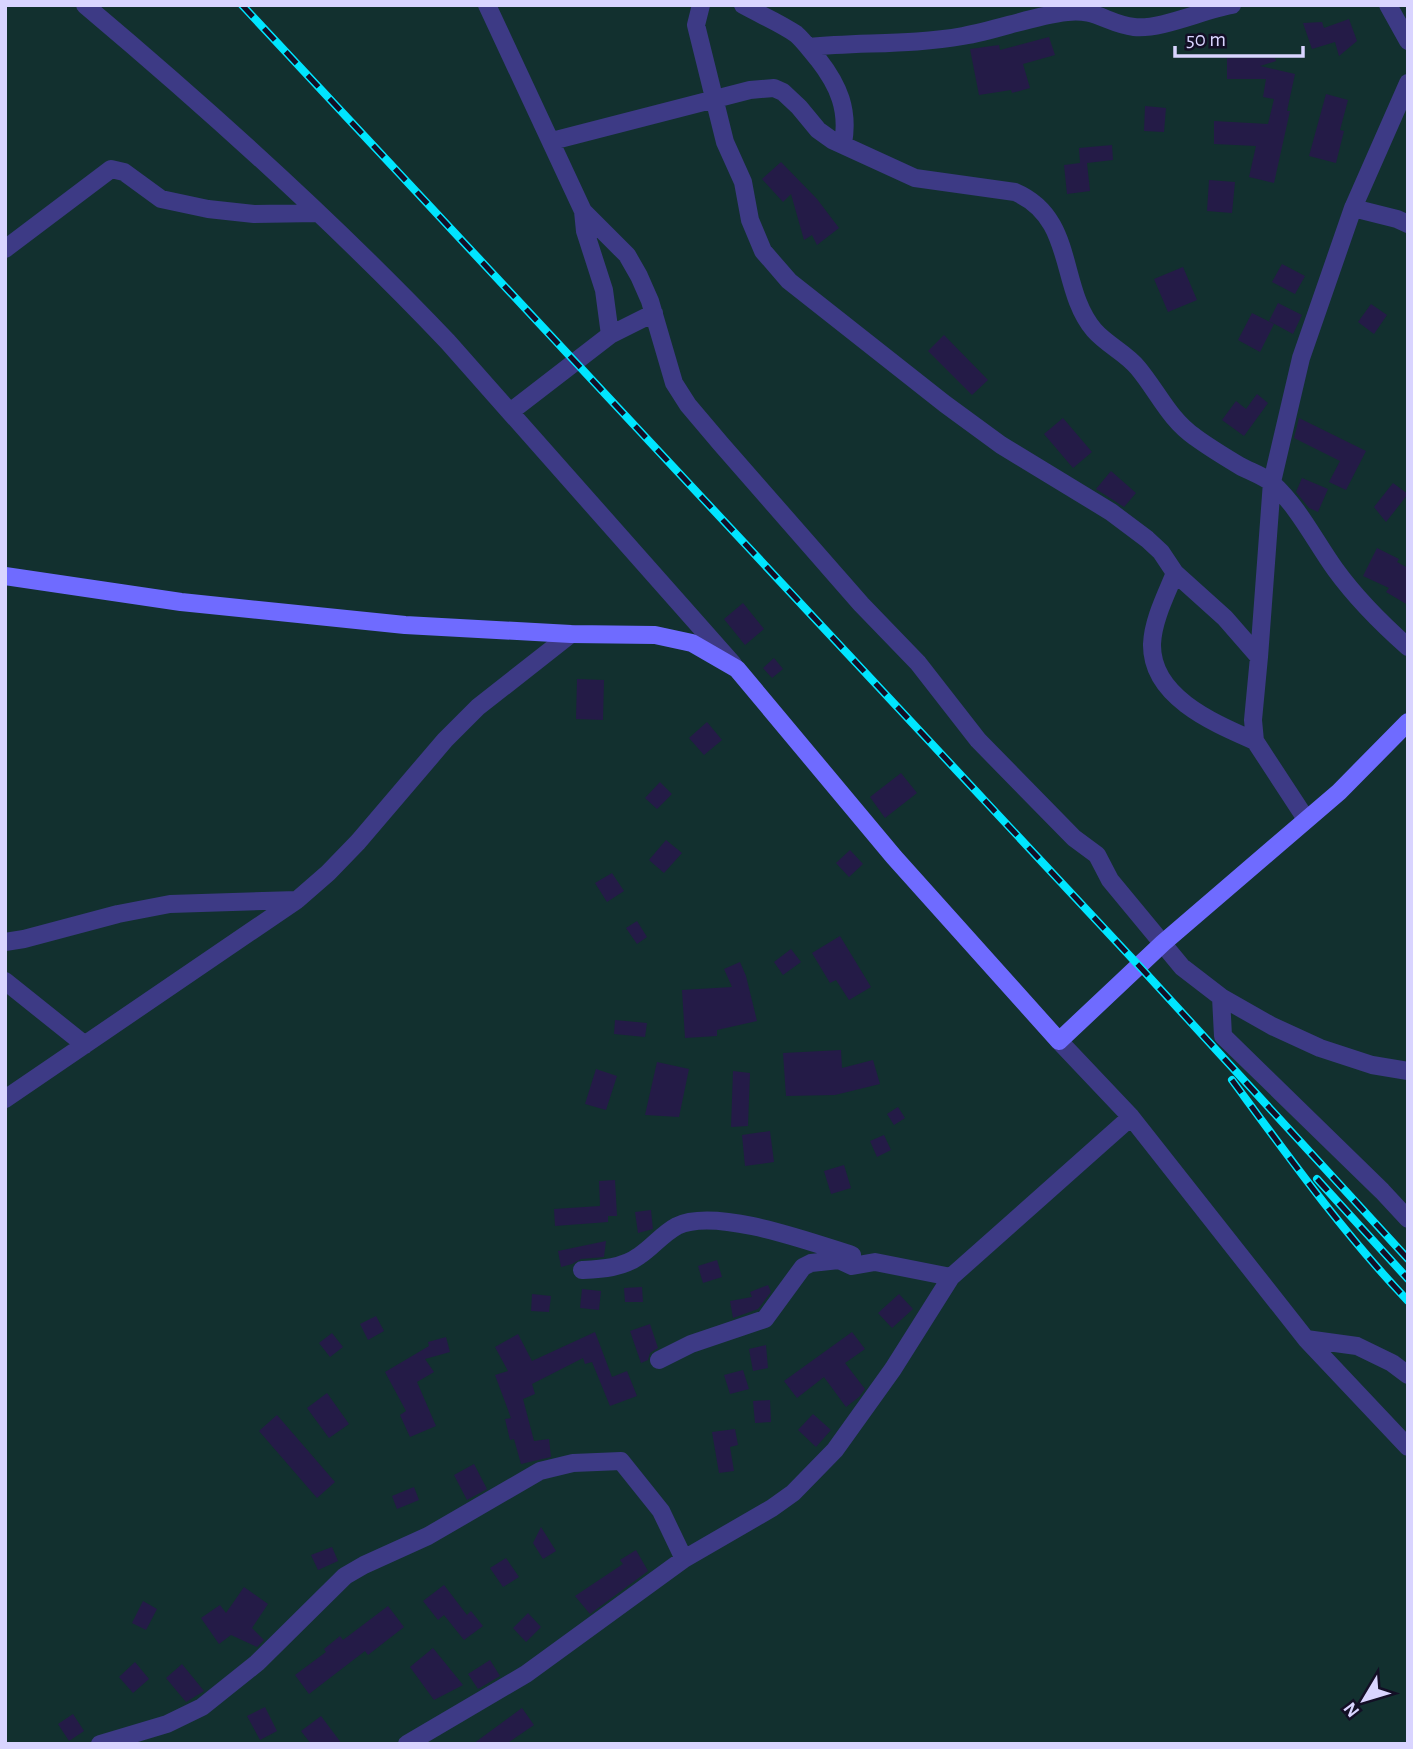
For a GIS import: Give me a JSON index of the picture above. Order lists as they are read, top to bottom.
{
  "scale_bar": "50 m",
  "north": "bottom left"
}
